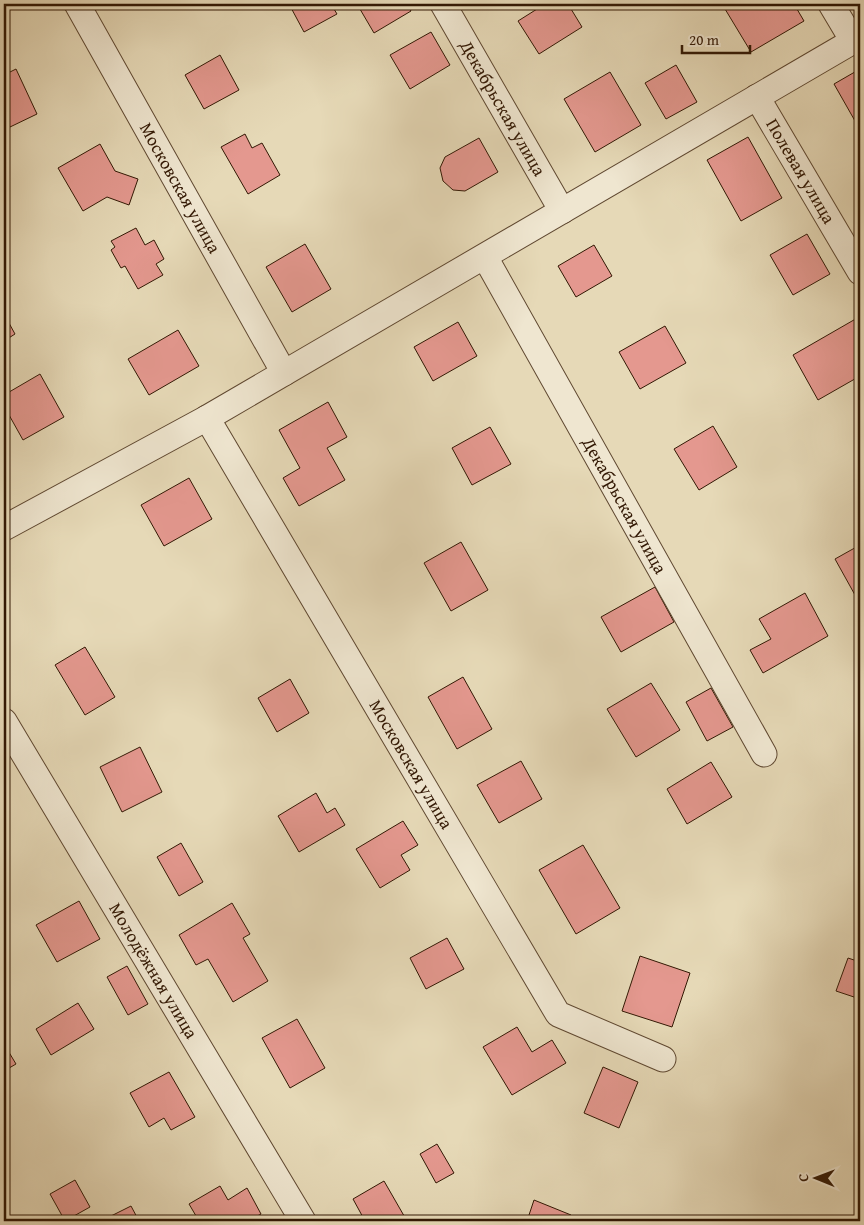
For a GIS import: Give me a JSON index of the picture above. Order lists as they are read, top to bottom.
{
  "streets": {
    "street": [
      "Декабрьская улица",
      "Полевая улица",
      "Московская улица",
      "Молодёжная улица"
    ]
  },
  "scale_bar": "20 m",
  "north": "left"
}
